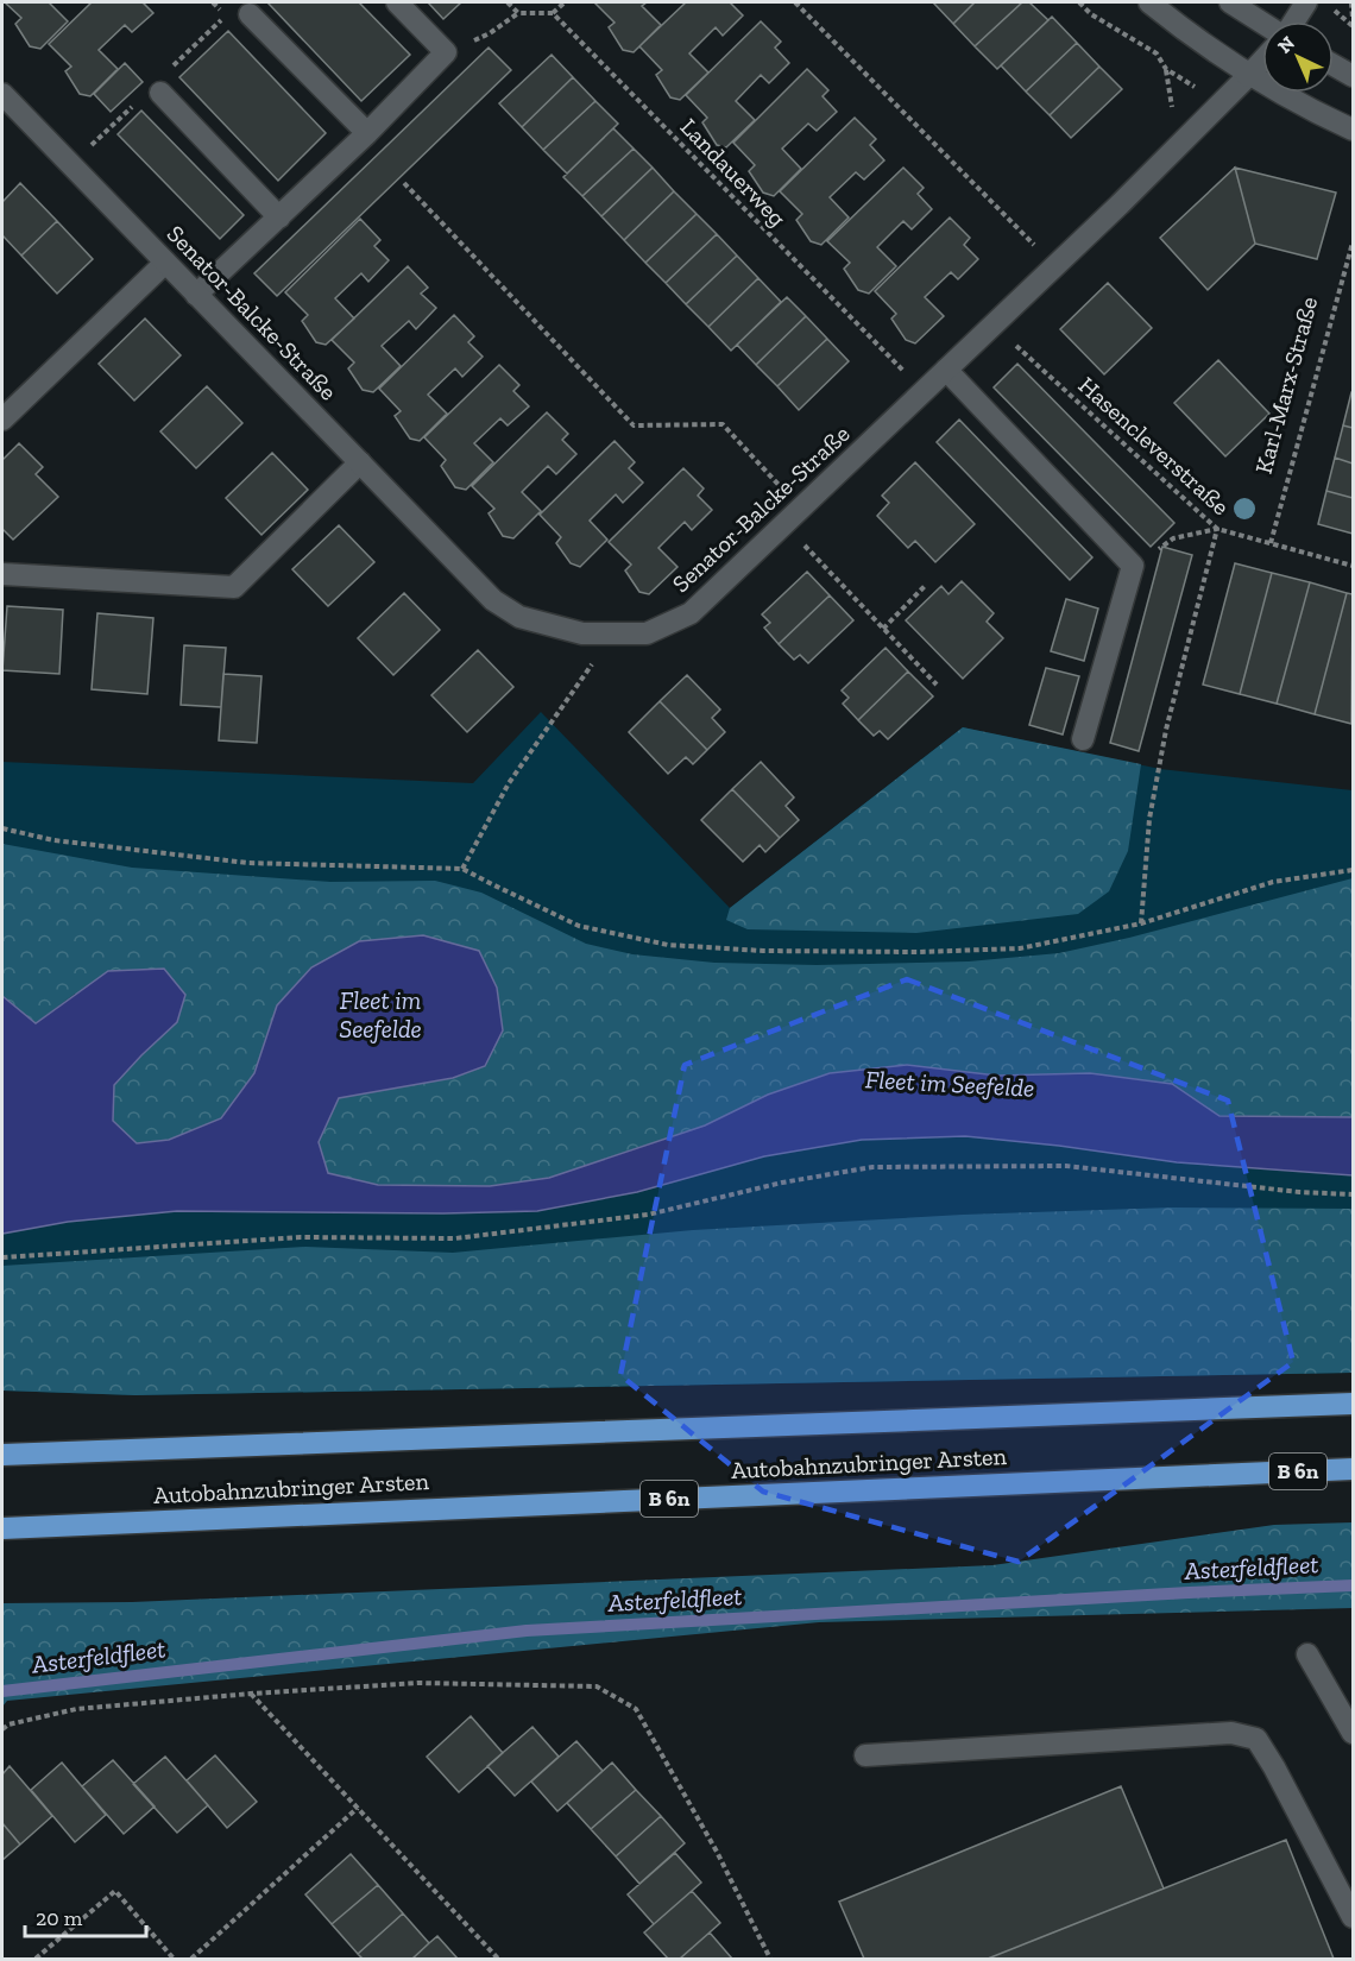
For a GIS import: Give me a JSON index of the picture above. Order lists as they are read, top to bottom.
{
  "streets": {
    "highway": ["Autobahnzubringer Arsten", "B 6n"],
    "street": ["Senator-Balcke-Straße"],
    "path": ["Landauerweg", "Karl-Marx-Straße", "Hasencleverstraße"]
  },
  "crossings": [
    ["Landauerweg", "Senator-Balcke-Straße"],
    ["Senator-Balcke-Straße", "Hasencleverstraße"],
    ["Karl-Marx-Straße", "Hasencleverstraße"]
  ],
  "water": ["Fleet im Seefelde", "Asterfeldfleet"],
  "scale_bar": "20 m",
  "north": "top left"
}
